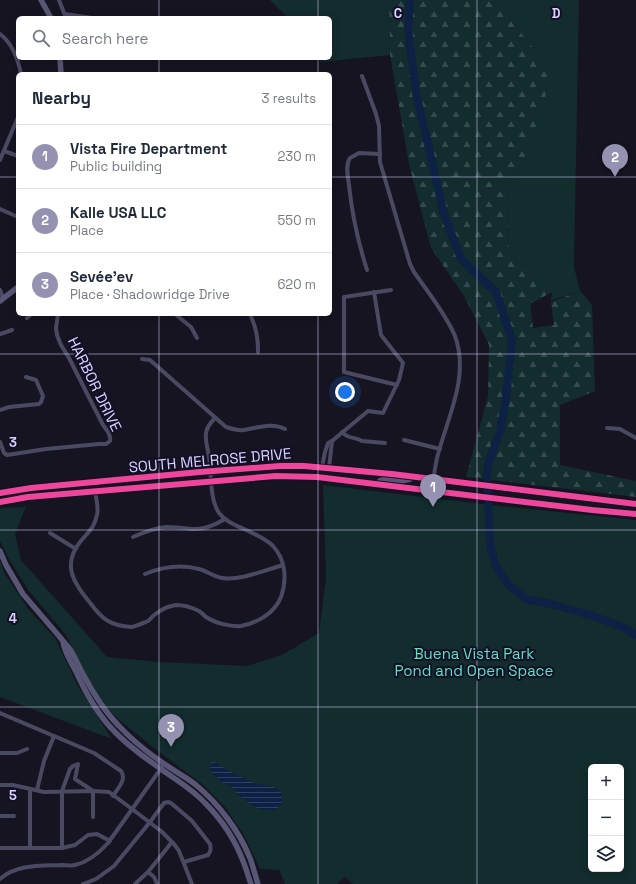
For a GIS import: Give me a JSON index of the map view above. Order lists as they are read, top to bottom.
{
  "streets": {
    "main road": ["SOUTH MELROSE DRIVE"],
    "street": ["HARBOR DRIVE"]
  },
  "parks": ["Buena Vista Park Pond and Open Space"],
  "page": {
    "search": "Search here",
    "heading": ["Nearby", "3 results"],
    "list": [
      {
        "mark": "1",
        "name": "Vista Fire Department",
        "note": "Public building",
        "value": "230 m"
      },
      {
        "mark": "2",
        "name": "Kalle USA LLC",
        "note": "Place",
        "value": "550 m"
      },
      {
        "mark": "3",
        "name": "Sevée'ev",
        "note": "Place · Shadowridge Drive",
        "value": "620 m"
      }
    ],
    "pins": ["2", "1", "3"],
    "map_buttons": ["+", "−"]
  },
  "grid": {
    "columns": ["C", "D"],
    "rows": ["3", "4", "5"]
  }
}
